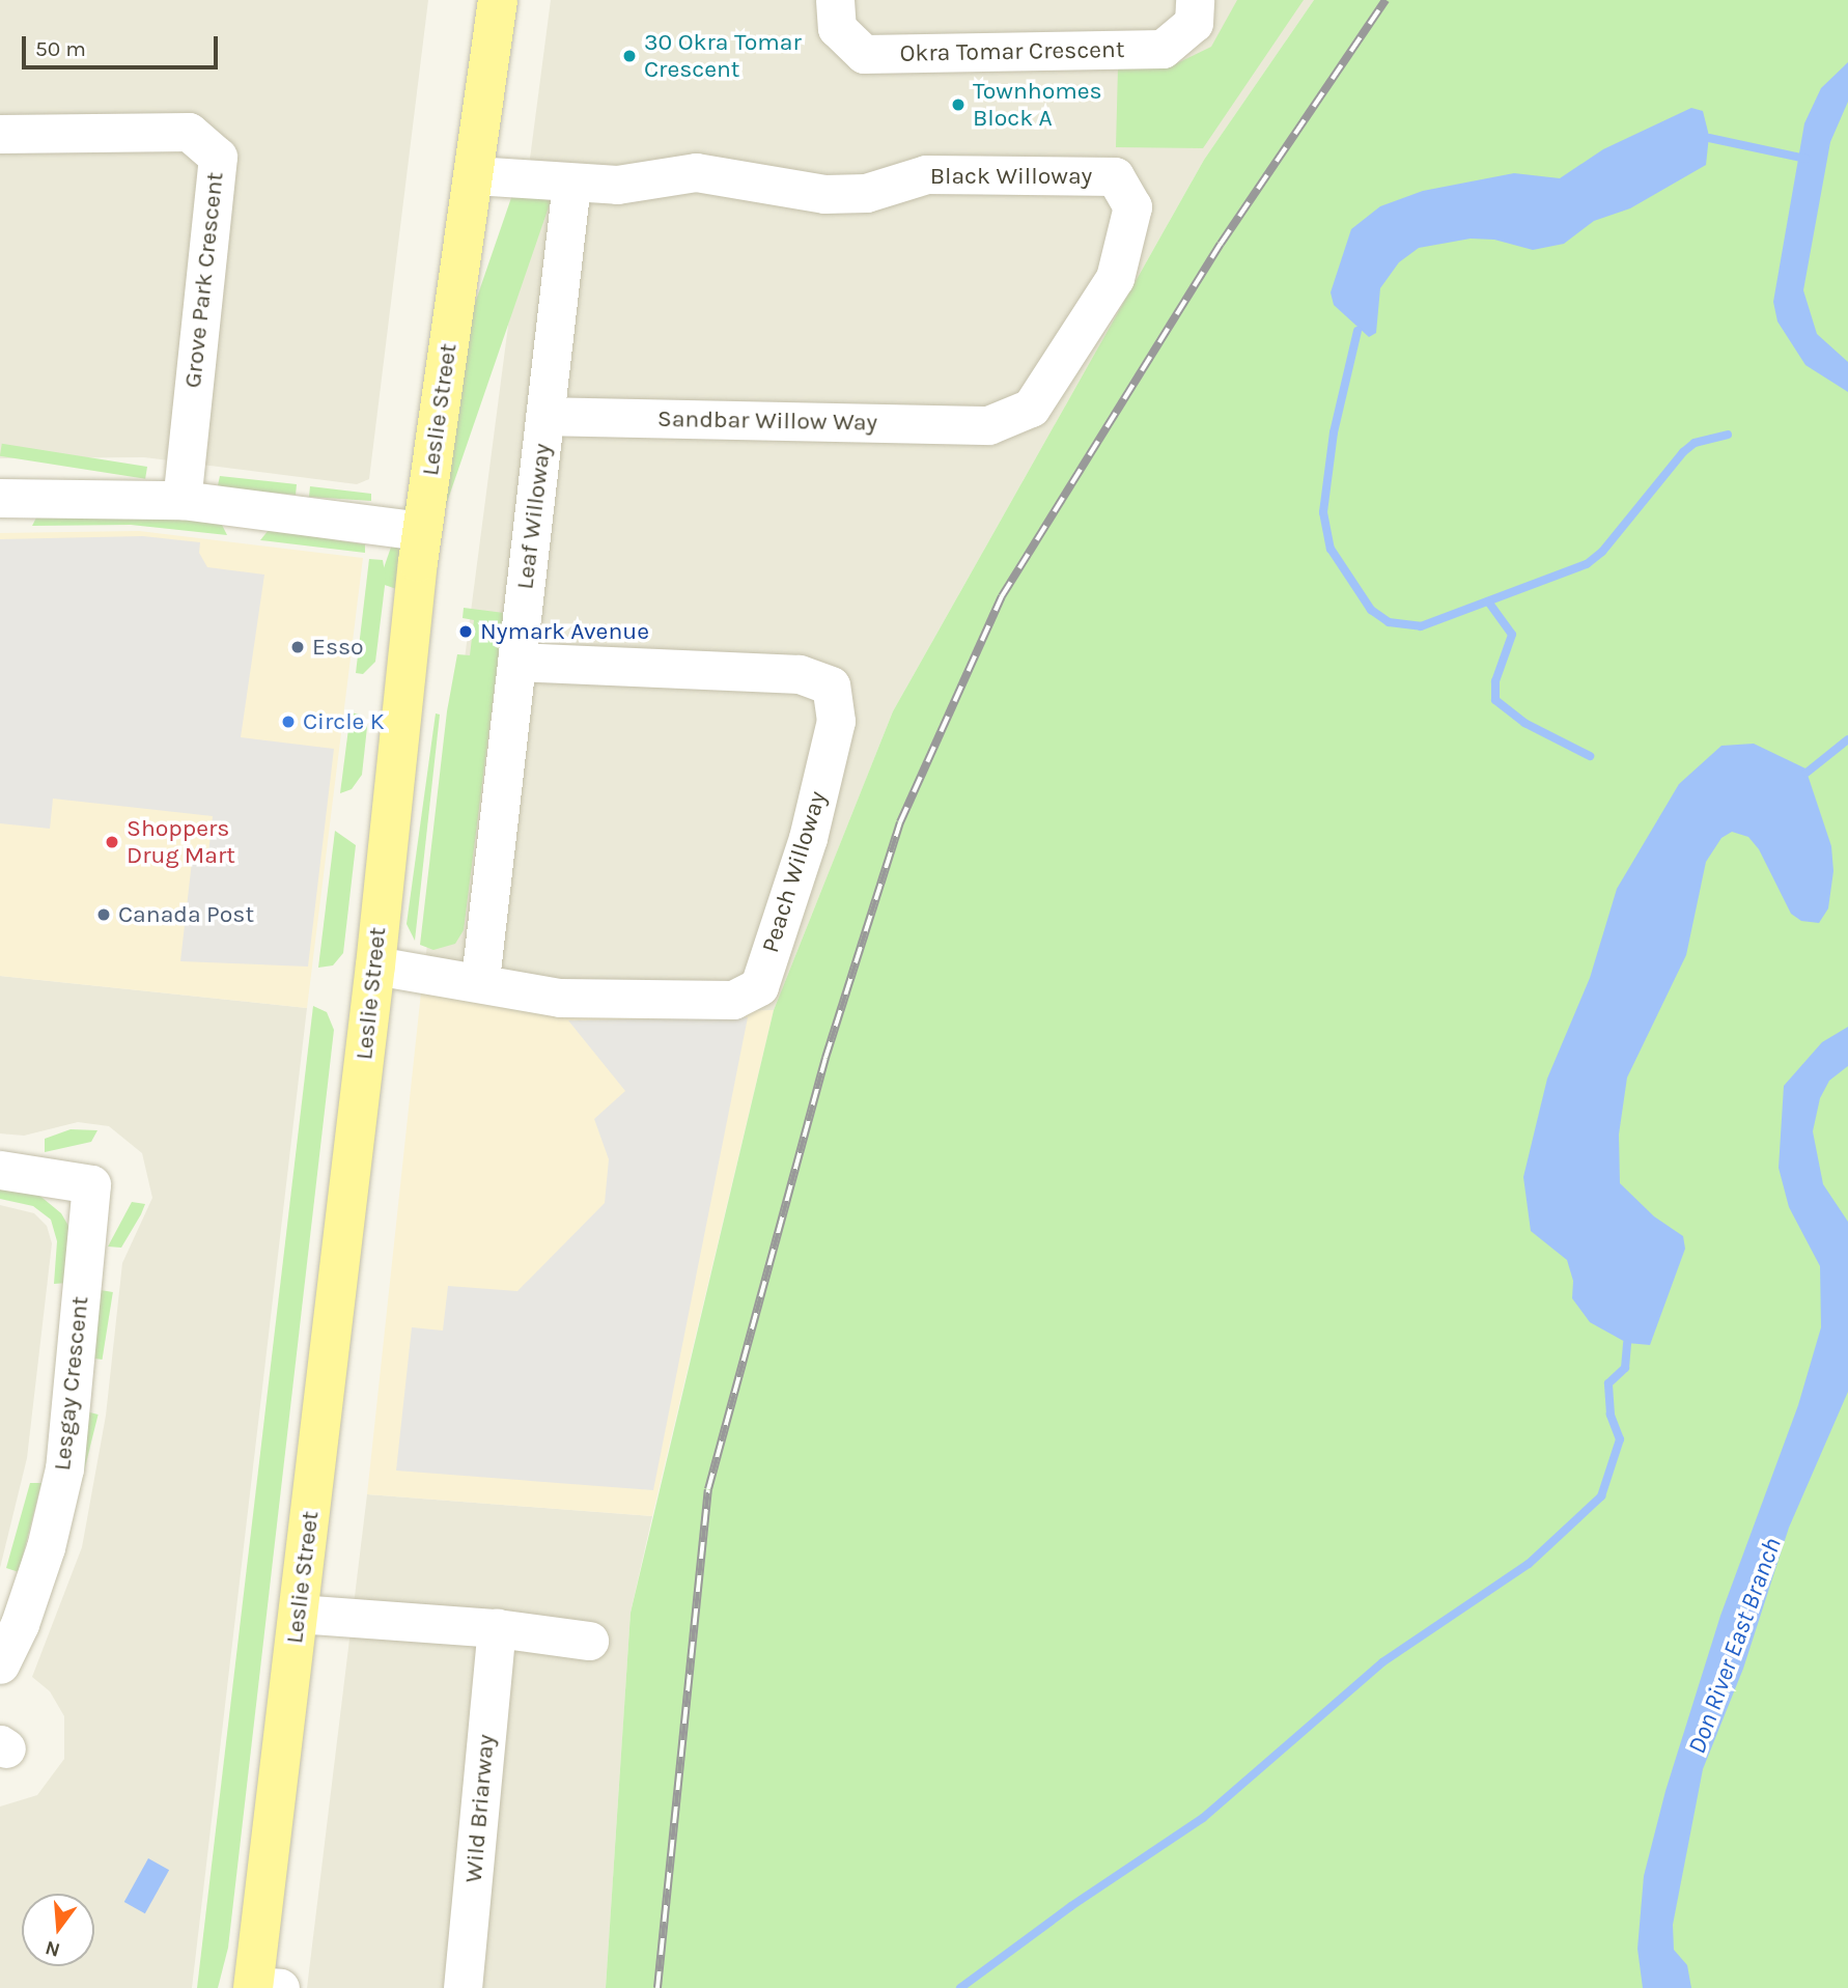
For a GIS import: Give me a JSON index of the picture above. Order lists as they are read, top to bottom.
{
  "streets": {
    "main road": ["Leslie Street"],
    "street": [
      "Okra Tomar Crescent",
      "Black Willoway",
      "Grove Park Crescent",
      "Sandbar Willow Way",
      "Leaf Willoway",
      "Peach Willoway",
      "Lesgay Crescent",
      "Wild Briarway"
    ]
  },
  "crossings": [
    ["Black Willoway", "Leslie Street"],
    ["Black Willoway", "Sandbar Willow Way"],
    ["Black Willoway", "Leaf Willoway"],
    ["Leslie Street", "Peach Willoway"],
    ["Sandbar Willow Way", "Leaf Willoway"],
    ["Leaf Willoway", "Peach Willoway"]
  ],
  "water": ["Don River East Branch"],
  "places": [
    "30 Okra Tomar Crescent",
    "Townhomes Block A",
    "Nymark Avenue",
    "Esso",
    "Circle K",
    "Shoppers Drug Mart",
    "Canada Post"
  ],
  "scale_bar": "50 m",
  "north": "bottom"
}
